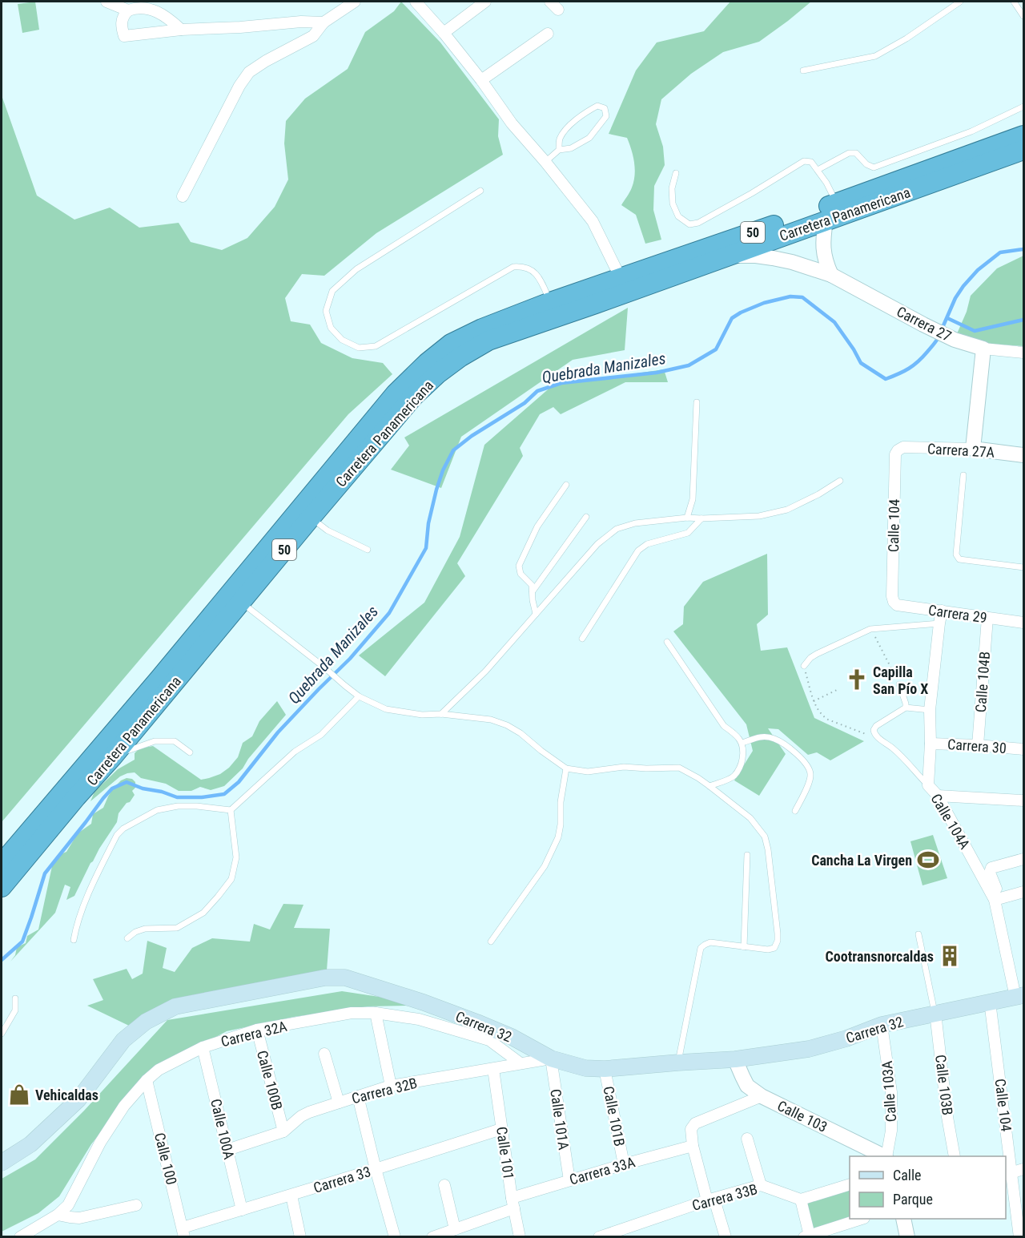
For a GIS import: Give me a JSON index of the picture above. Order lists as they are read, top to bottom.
{
  "streets": {
    "highway": ["Carretera Panamericana", "50"],
    "main road": ["Carrera 32"],
    "street": [
      "Carrera 27",
      "Carrera 27A",
      "Calle 104",
      "Carrera 29",
      "Calle 104B",
      "Carrera 30",
      "Calle 104A",
      "Carrera 32A",
      "Calle 100B",
      "Calle 103B",
      "Carrera 32B",
      "Calle 103A",
      "Calle 101B",
      "Calle 103",
      "Calle 101A",
      "Calle 100A",
      "Calle 101",
      "Calle 100",
      "Carrera 33A",
      "Carrera 33",
      "Carrera 33B"
    ]
  },
  "crossings": [
    ["Carretera Panamericana", "Carrera 27"],
    ["Carrera 27A", "Calle 104"],
    ["Calle 104", "Carrera 29"],
    ["Calle 104", "Carrera 32"],
    ["Carrera 29", "Calle 104B"],
    ["Carrera 29", "Calle 104A"],
    ["Calle 104B", "Carrera 30"],
    ["Carrera 30", "Calle 104A"],
    ["Calle 104A", "Carrera 32"],
    ["Carrera 32", "Calle 103B"],
    ["Carrera 32", "Carrera 32B"],
    ["Carrera 32", "Calle 103A"],
    ["Carrera 32", "Calle 101B"],
    ["Carrera 32", "Calle 103"],
    ["Carrera 32", "Calle 101A"],
    ["Carrera 32A", "Calle 100B"],
    ["Carrera 32A", "Carrera 32B"],
    ["Carrera 32A", "Calle 100A"],
    ["Carrera 32A", "Calle 100"],
    ["Calle 100B", "Carrera 32B"],
    ["Carrera 32B", "Calle 101A"],
    ["Carrera 32B", "Calle 100A"],
    ["Carrera 32B", "Calle 101"],
    ["Calle 101B", "Carrera 33A"],
    ["Calle 101A", "Carrera 33A"],
    ["Calle 100A", "Carrera 33"],
    ["Calle 101", "Carrera 33A"],
    ["Calle 101", "Carrera 33"],
    ["Calle 100", "Carrera 33"]
  ],
  "water": ["Quebrada Manizales"],
  "places": {
    "church": ["Capilla San Pío X"],
    "sports": ["Cancha La Virgen"],
    "building": ["Cootransnorcaldas"],
    "shop": ["Vehicaldas"]
  },
  "legend": ["Calle", "Parque"]
}
